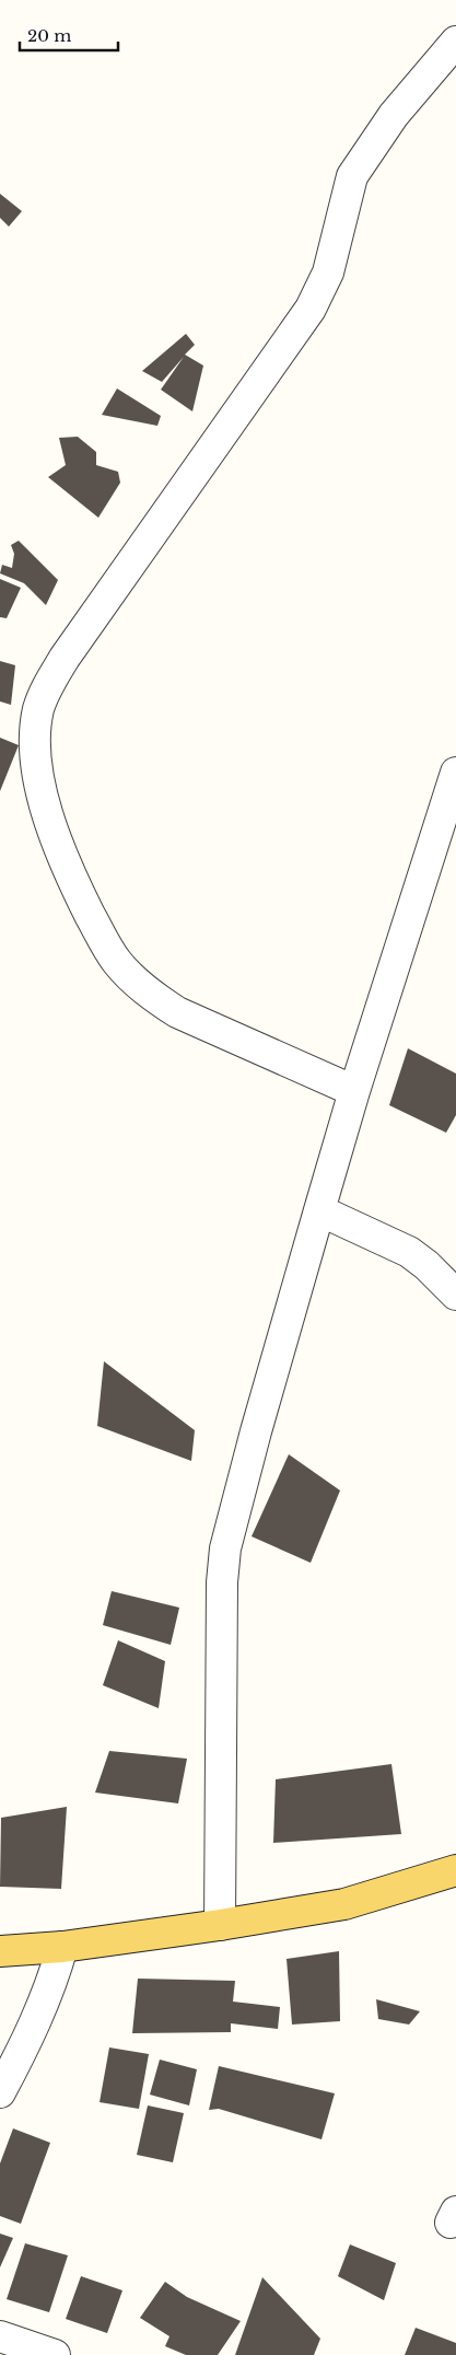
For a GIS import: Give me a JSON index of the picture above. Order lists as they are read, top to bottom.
{
  "scale_bar": "20 m"
}
